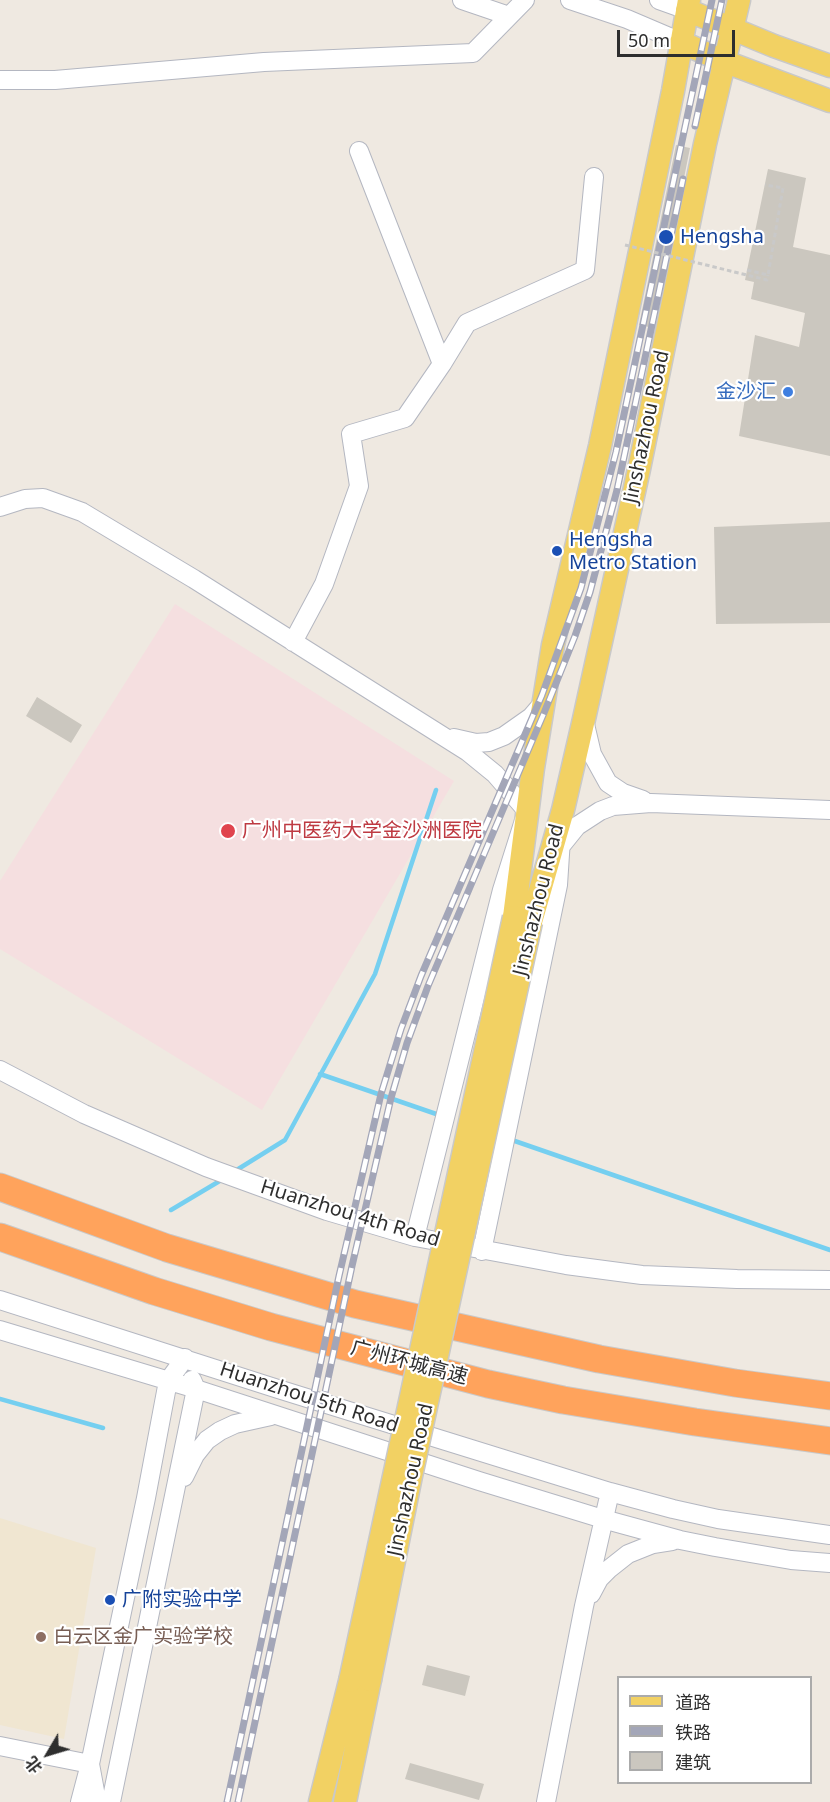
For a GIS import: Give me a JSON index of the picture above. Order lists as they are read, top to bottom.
{
  "streets": {
    "highway": ["广州环城高速"],
    "main road": ["Jinshazhou Road"],
    "street": ["Huanzhou 4th Road", "Huanzhou 5th Road"]
  },
  "places": [
    "Hengsha",
    "金沙汇",
    "Hengsha Metro Station",
    "广州中医药大学金沙洲医院",
    "广附实验中学",
    "白云区金广实验学校"
  ],
  "legend": ["道路", "铁路", "建筑"],
  "scale_bar": "50 m",
  "north": "bottom left"
}
